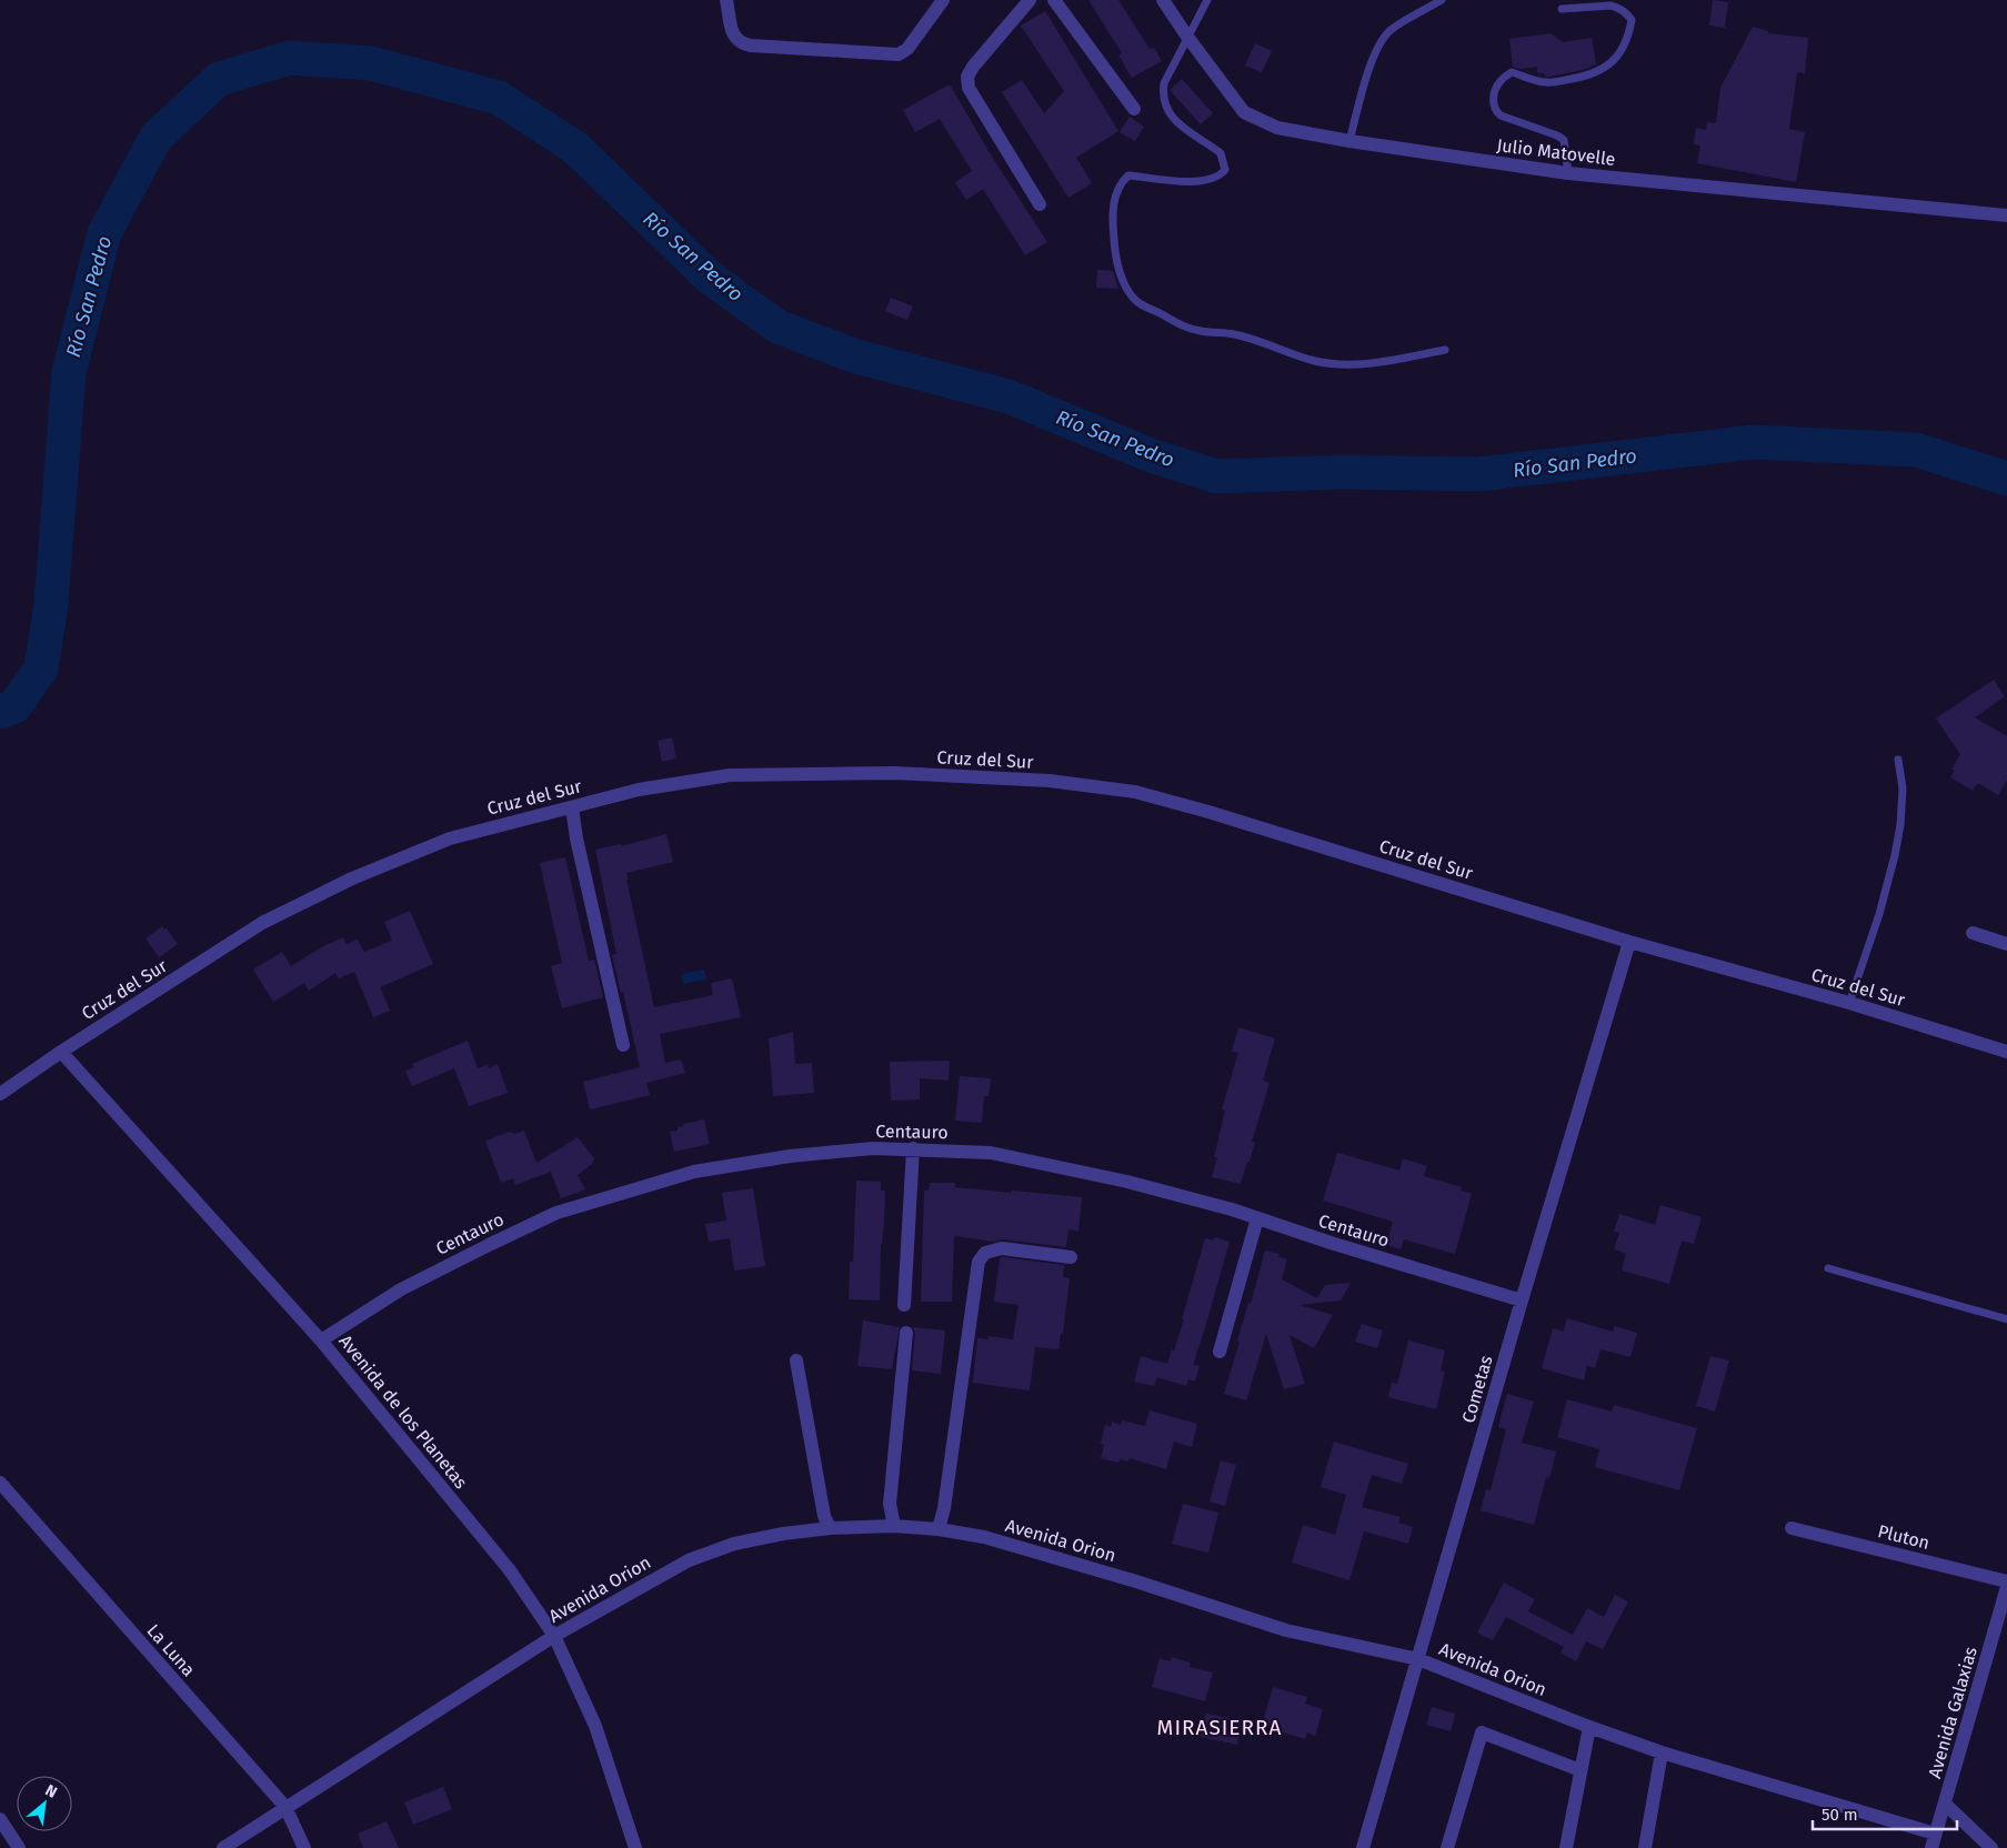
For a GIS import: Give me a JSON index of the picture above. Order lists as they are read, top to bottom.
{
  "streets": {
    "street": [
      "Julio Matovelle",
      "Cruz del Sur",
      "Centauro",
      "Cometas",
      "Avenida de los Planetas",
      "Pluton",
      "Avenida Orion",
      "La Luna",
      "Avenida Galaxias"
    ]
  },
  "crossings": [
    ["Cruz del Sur", "Cometas"],
    ["Cruz del Sur", "Avenida de los Planetas"],
    ["Centauro", "Cometas"],
    ["Centauro", "Avenida de los Planetas"],
    ["Cometas", "Avenida Orion"],
    ["Avenida de los Planetas", "Avenida Orion"],
    ["Avenida Orion", "La Luna"],
    ["Avenida Orion", "Avenida Galaxias"]
  ],
  "districts": ["MIRASIERRA"],
  "water": ["Río San Pedro"],
  "scale_bar": "50 m",
  "north": "top right"
}
